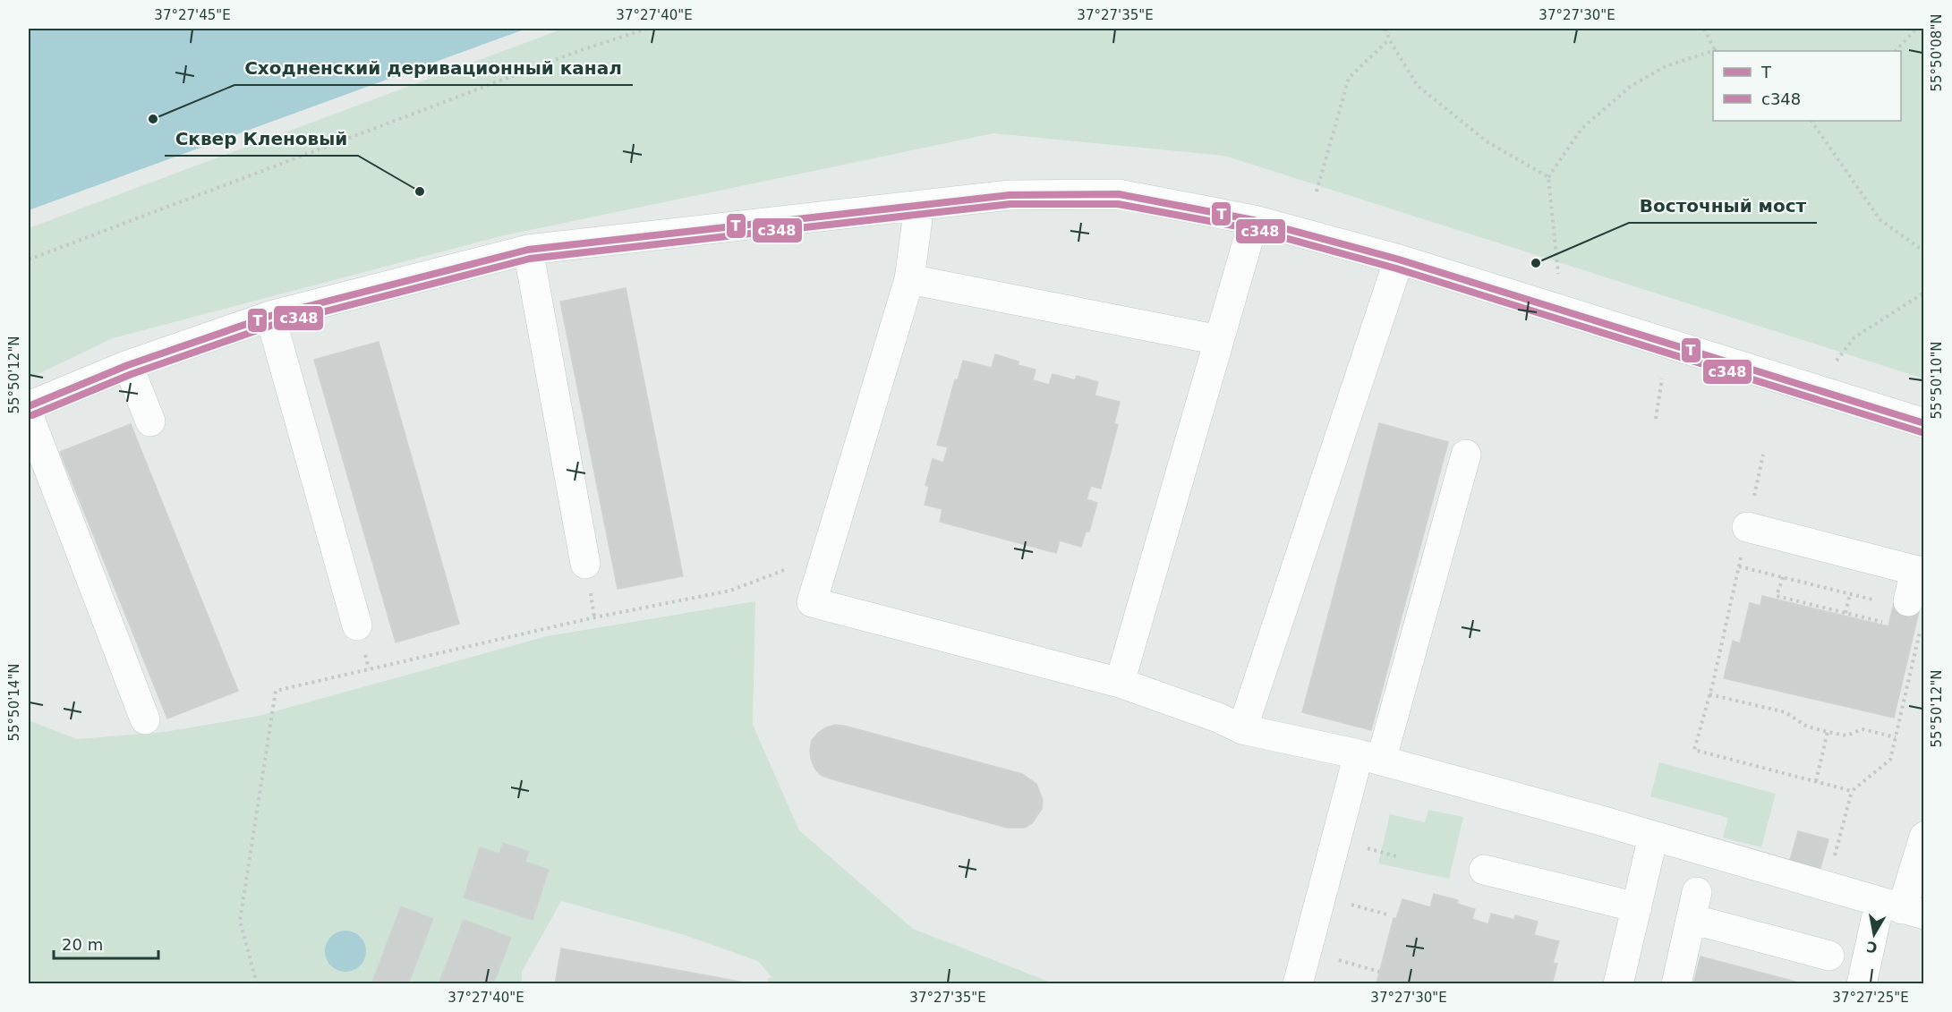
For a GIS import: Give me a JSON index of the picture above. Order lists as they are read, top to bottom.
{
  "places": ["Сходненский деривационный канал", "Сквер Кленовый", "Восточный мост"],
  "lines": ["transit line Т", "transit line с348"],
  "legend": ["Т", "с348"],
  "scale_bar": "20 m",
  "north": "bottom",
  "coordinates": [
    "37°27'45\"E",
    "37°27'40\"E",
    "37°27'35\"E",
    "37°27'30\"E",
    "55°50'08\"N",
    "55°50'12\"N",
    "55°50'10\"N",
    "55°50'14\"N",
    "37°27'25\"E"
  ]
}
